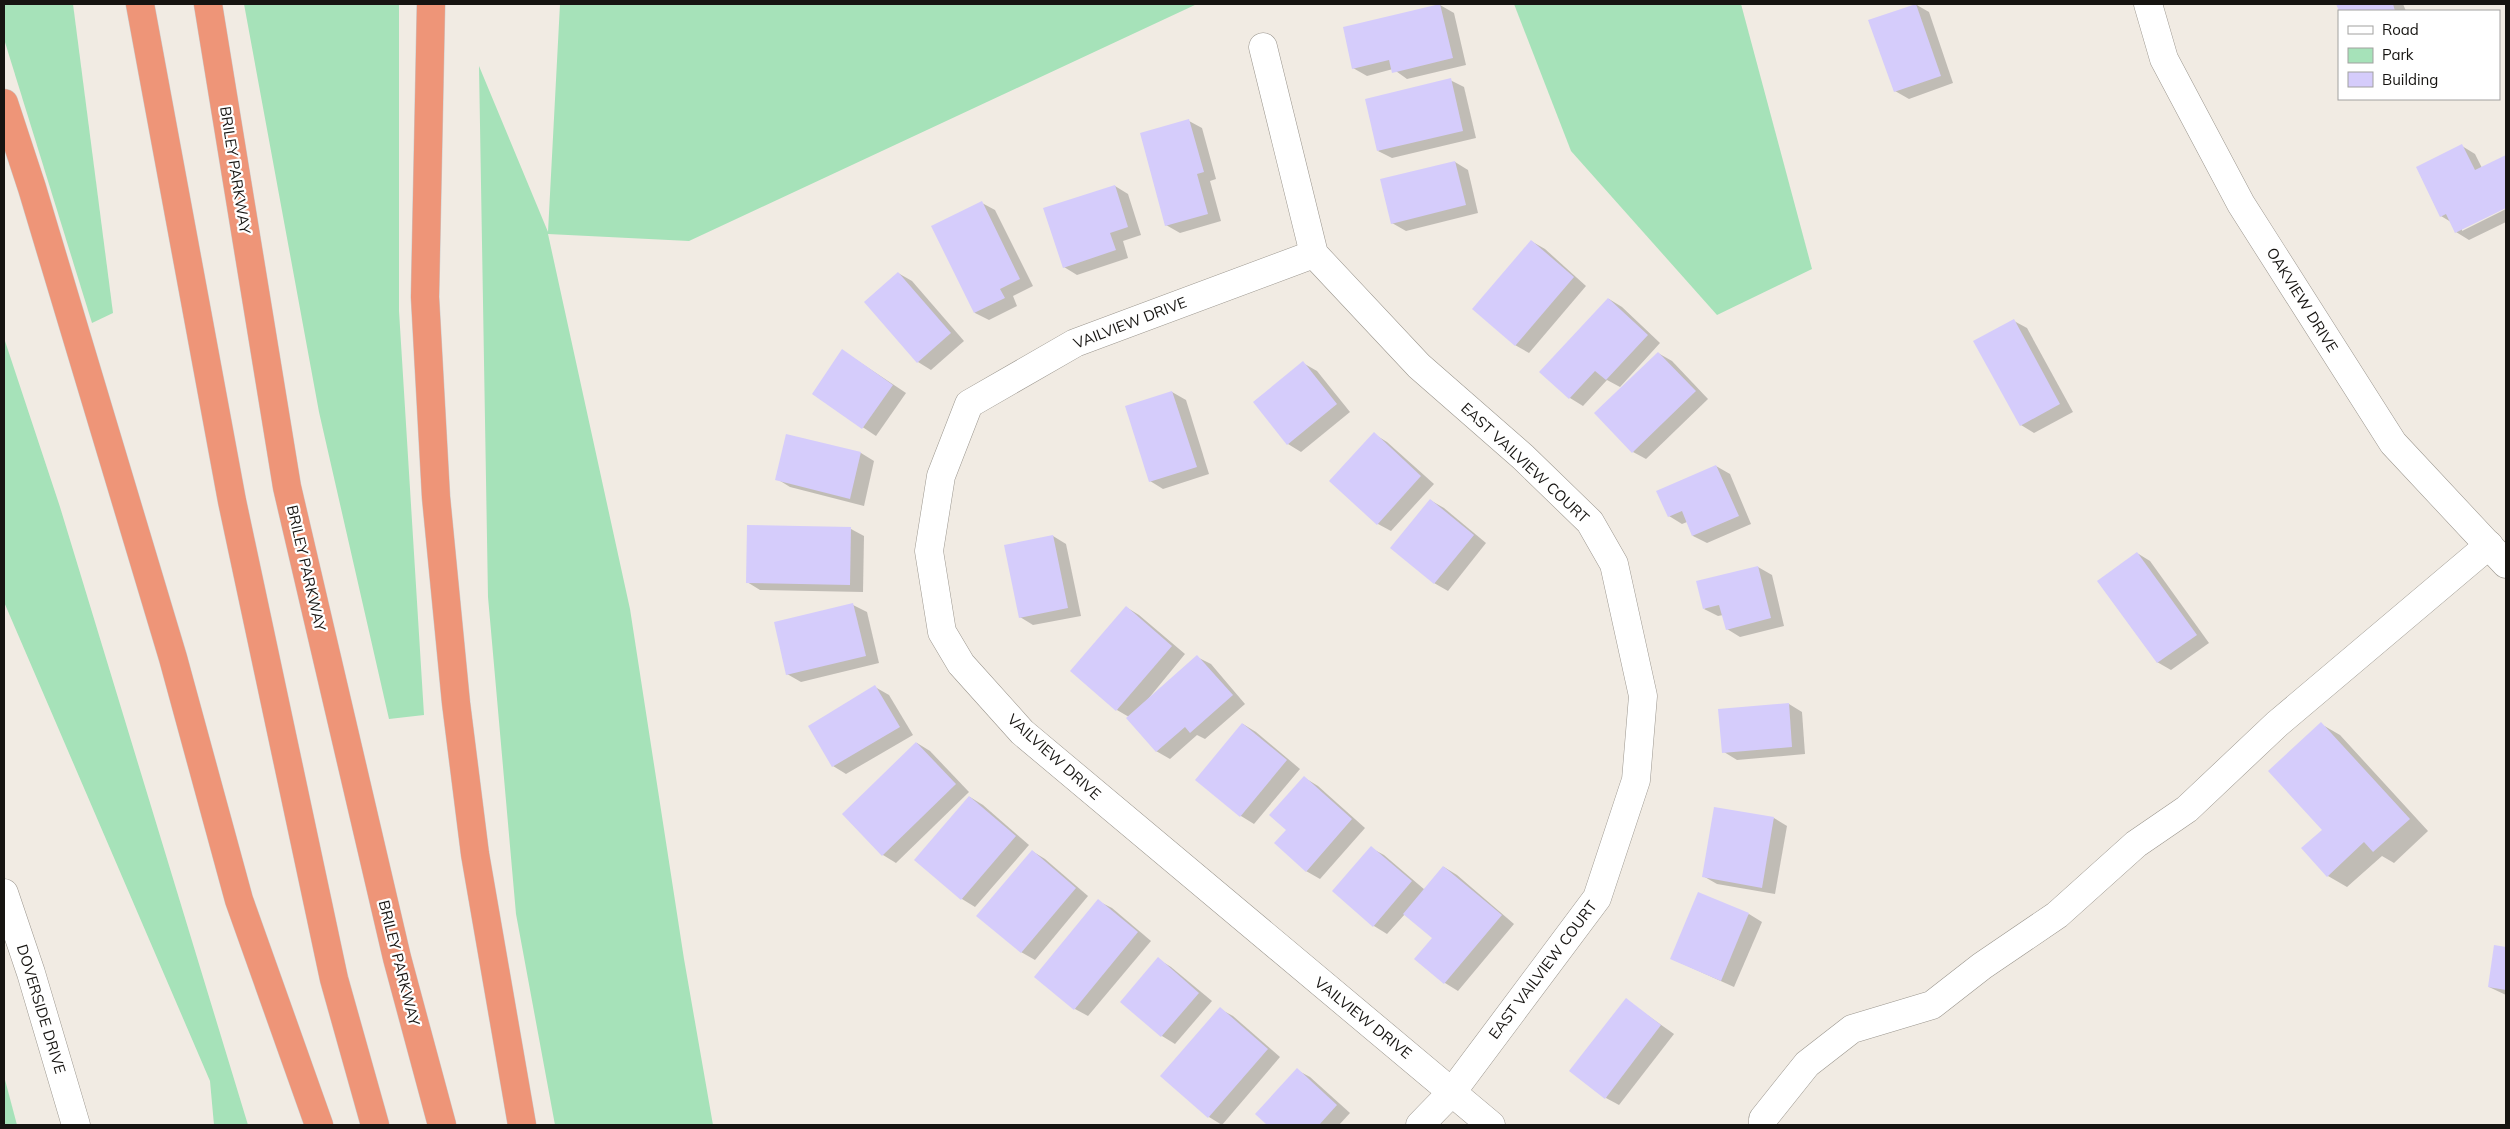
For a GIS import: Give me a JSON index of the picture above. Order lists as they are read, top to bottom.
{
  "streets": {
    "highway": ["BRILEY PARKWAY"],
    "street": [
      "OAKVIEW DRIVE",
      "VAILVIEW DRIVE",
      "EAST VAILVIEW COURT",
      "DOVERSIDE DRIVE"
    ]
  },
  "crossings": [
    ["VAILVIEW DRIVE", "EAST VAILVIEW COURT"]
  ],
  "legend": ["Road", "Park", "Building"]
}
